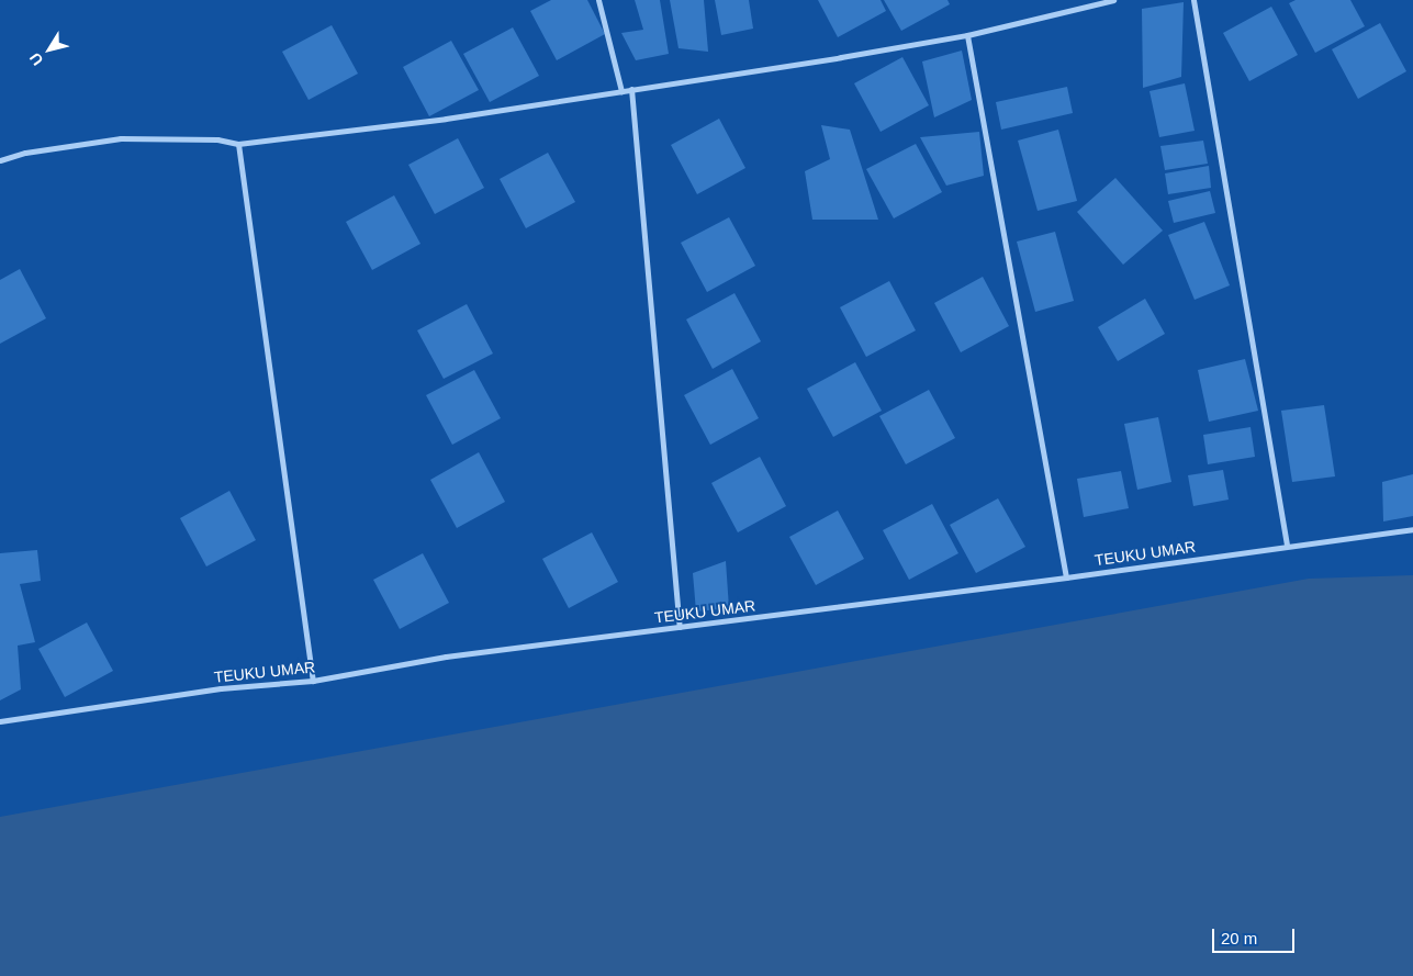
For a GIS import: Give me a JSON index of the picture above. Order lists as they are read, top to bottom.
{
  "streets": {
    "street": ["TEUKU UMAR"]
  },
  "scale_bar": "20 m",
  "north": "bottom left"
}
